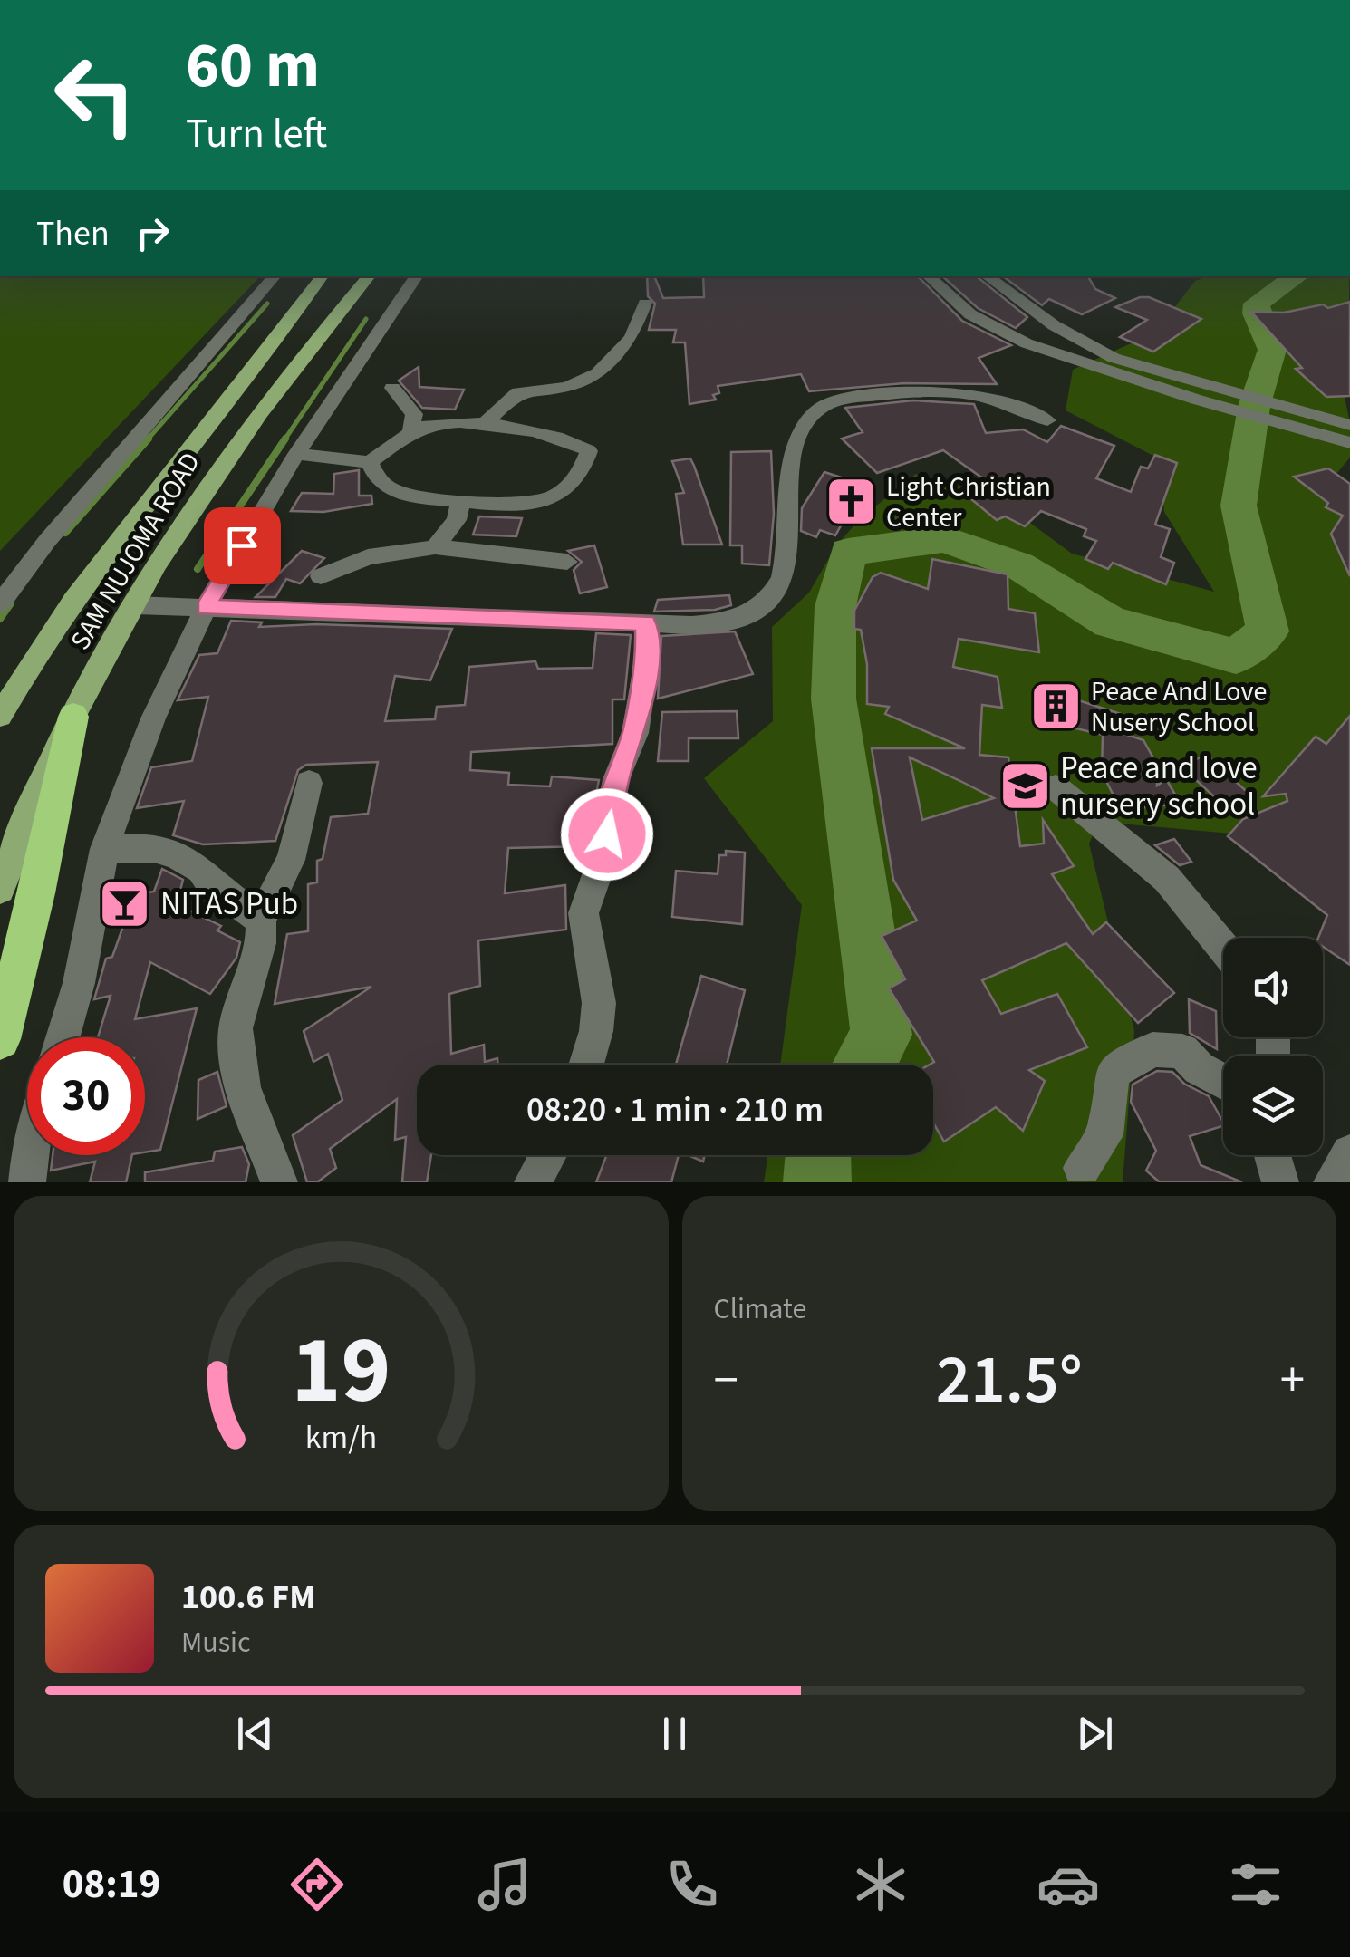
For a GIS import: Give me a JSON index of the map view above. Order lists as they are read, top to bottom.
{
  "streets": {
    "main road": ["SAM NUJOMA ROAD"]
  },
  "places": {
    "church": ["Light Christian Center"],
    "building": ["Peace And Love Nusery School"],
    "school or university": ["Peace and love nursery school"],
    "bar": ["NITAS Pub"]
  },
  "page": {
    "turn": ["60 m", "Turn left"],
    "then": "Then",
    "limit": "30",
    "trip": "08:20 · 1 min · 210 m",
    "tile": "Climate",
    "heat": ["−", "21.5°", "+"],
    "song": ["100.6 FM", "Music"],
    "tabs": "08:19",
    "gauge": ["19", "km/h"]
  }
}
